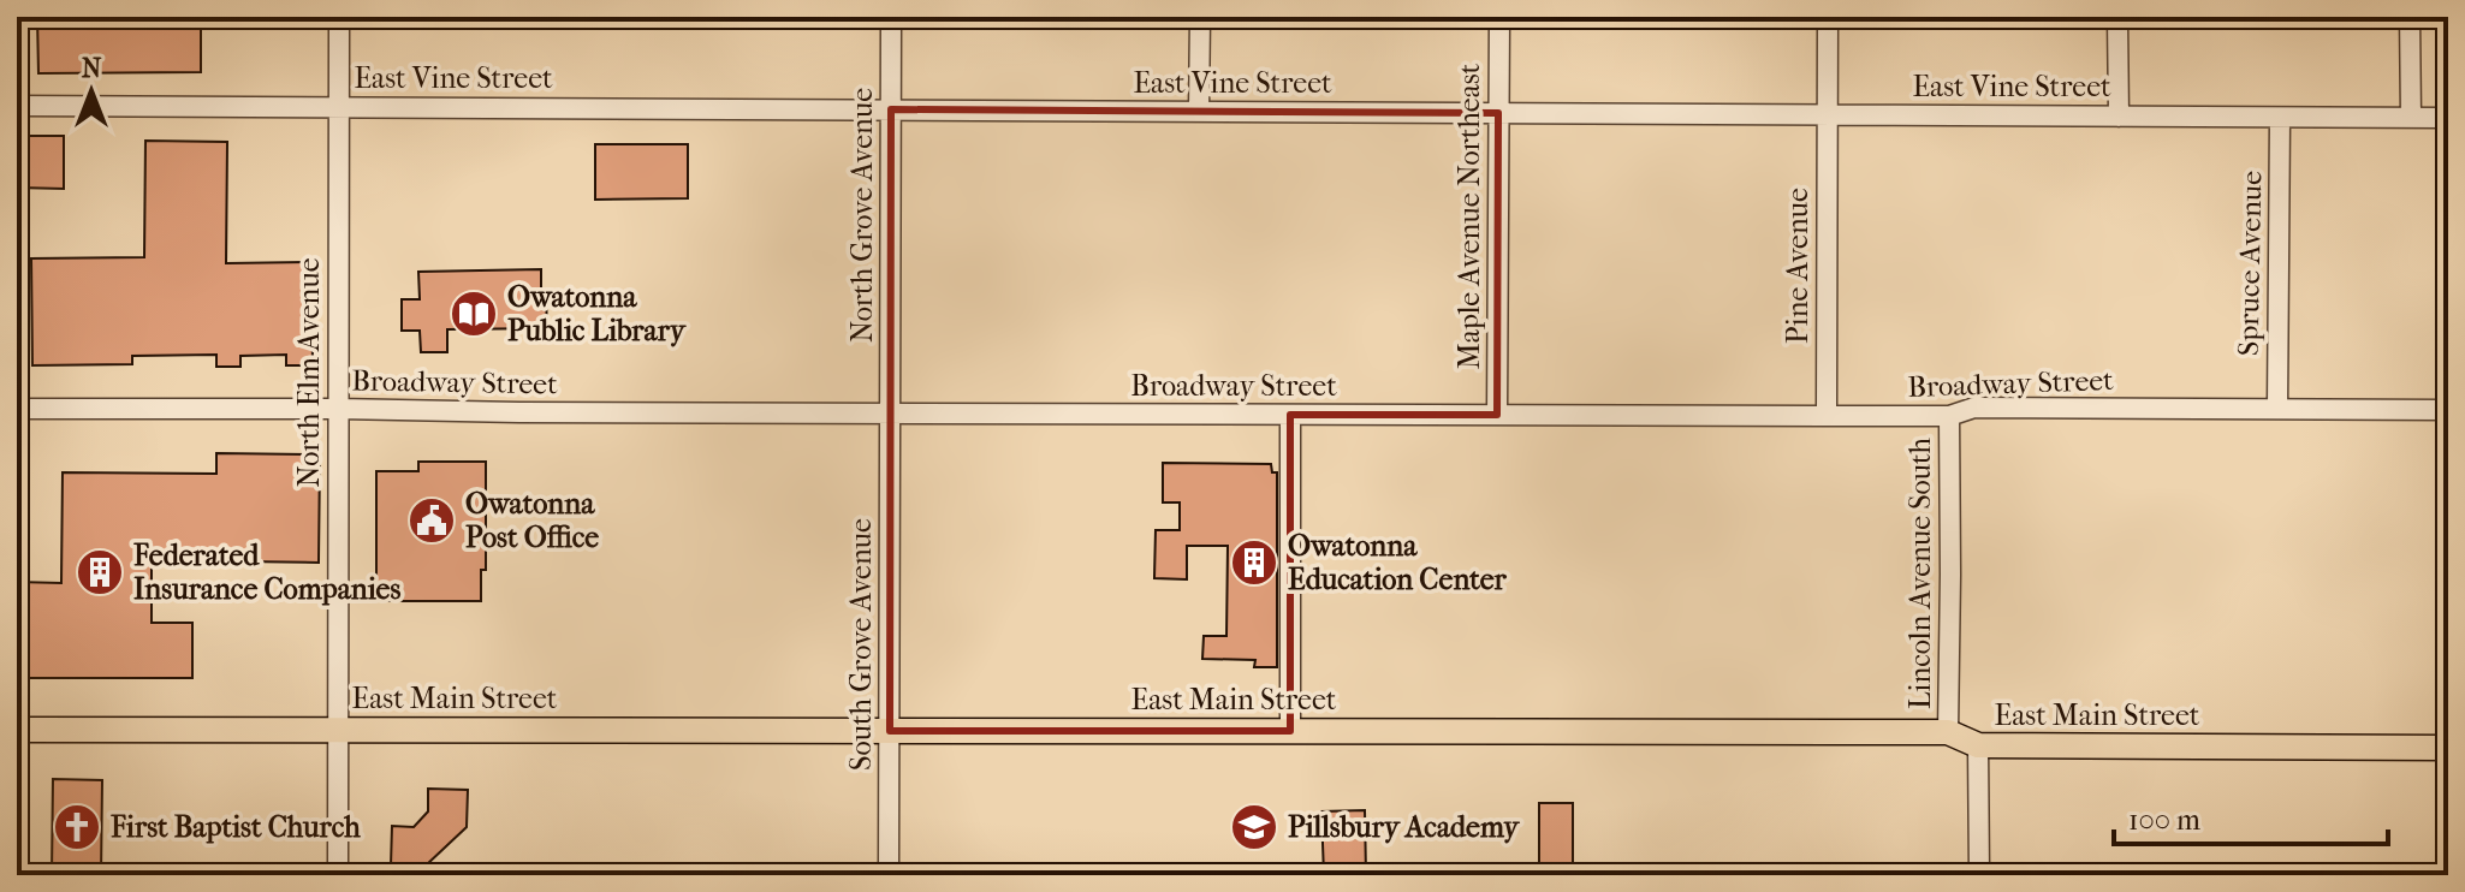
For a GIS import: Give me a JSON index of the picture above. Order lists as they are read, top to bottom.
{
  "streets": {
    "main road": ["East Main Street"],
    "street": [
      "East Vine Street",
      "North Grove Avenue",
      "Maple Avenue Northeast",
      "Spruce Avenue",
      "Pine Avenue",
      "North Elm Avenue",
      "Broadway Street",
      "Lincoln Avenue South",
      "South Grove Avenue"
    ]
  },
  "crossings": [
    ["East Vine Street", "North Grove Avenue"],
    ["East Vine Street", "Maple Avenue Northeast"],
    ["East Vine Street", "Spruce Avenue"],
    ["East Vine Street", "Pine Avenue"],
    ["East Vine Street", "North Elm Avenue"],
    ["North Grove Avenue", "Broadway Street"],
    ["North Grove Avenue", "South Grove Avenue"],
    ["Maple Avenue Northeast", "Broadway Street"],
    ["Spruce Avenue", "Broadway Street"],
    ["Pine Avenue", "Broadway Street"],
    ["North Elm Avenue", "Broadway Street"],
    ["North Elm Avenue", "East Main Street"],
    ["Broadway Street", "Lincoln Avenue South"],
    ["Broadway Street", "South Grove Avenue"],
    ["Lincoln Avenue South", "East Main Street"],
    ["South Grove Avenue", "East Main Street"]
  ],
  "places": {
    "library": ["Owatonna Public Library"],
    "public building": ["Owatonna Post Office"],
    "building": ["Owatonna Education Center", "Federated Insurance Companies"],
    "church": ["First Baptist Church"],
    "school or university": ["Pillsbury Academy"]
  },
  "scale_bar": "100 m",
  "north": "top"
}
